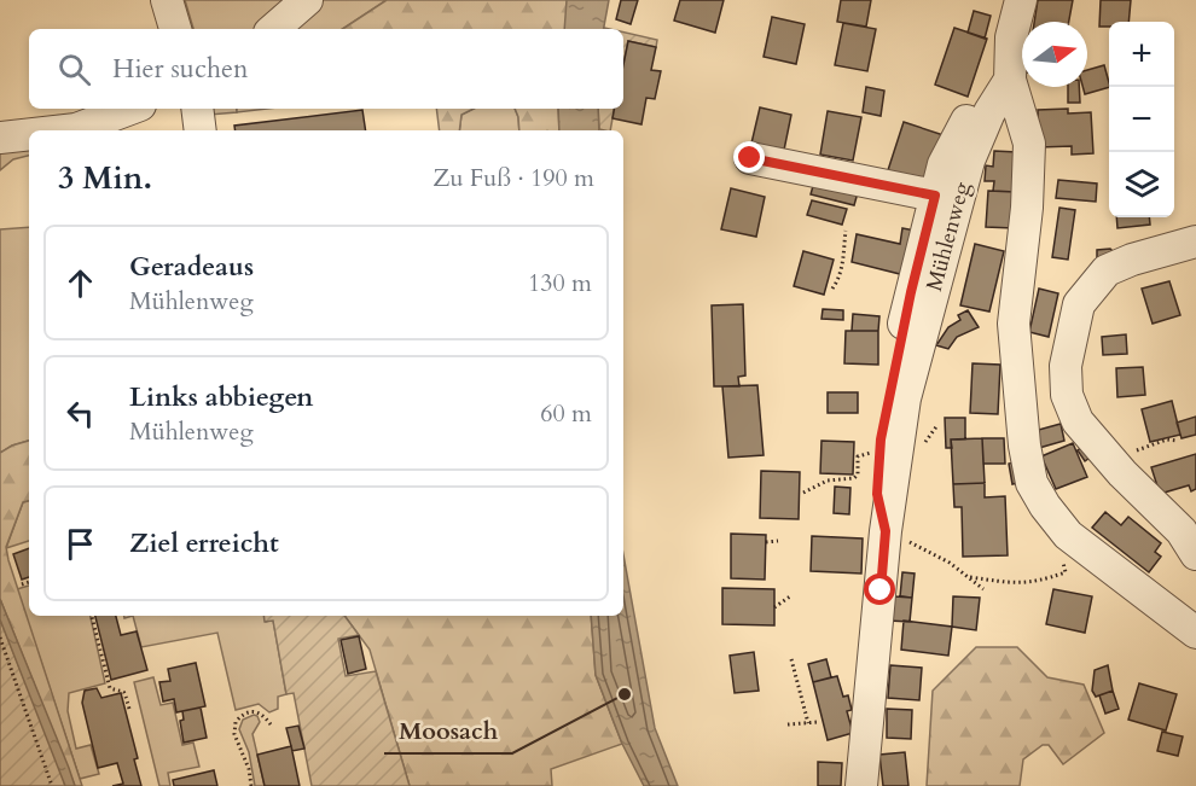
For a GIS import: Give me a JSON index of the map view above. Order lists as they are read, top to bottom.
{
  "streets": {
    "street": ["Mühlenweg"]
  },
  "places": ["Moosach"],
  "north": "right",
  "page": {
    "map_buttons": ["+", "−"],
    "search": "Hier suchen",
    "heading": ["3 Min.", "Zu Fuß · 190 m"],
    "list": [
      ["Geradeaus", "Mühlenweg", "130 m"],
      ["Links abbiegen", "Mühlenweg", "60 m"],
      "Ziel erreicht"
    ]
  }
}
